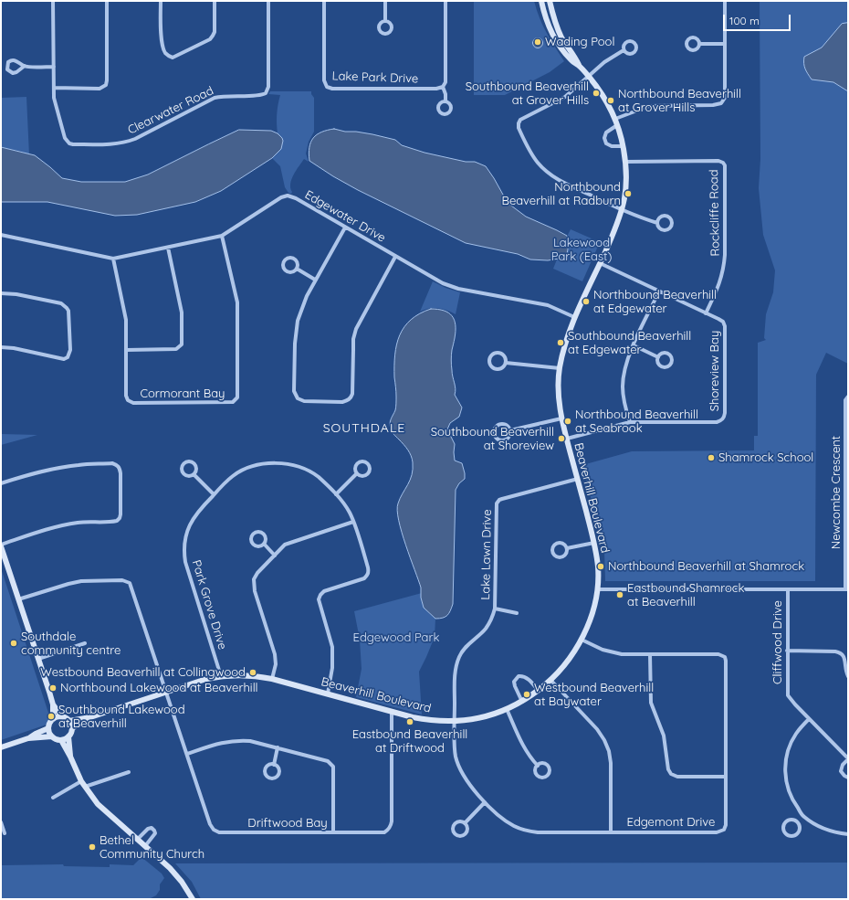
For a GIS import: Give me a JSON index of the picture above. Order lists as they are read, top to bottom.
{
  "streets": {
    "street": [
      "Lake Park Drive",
      "Clearwater Road",
      "Rockcliffe Road",
      "Edgewater Drive",
      "Shoreview Bay",
      "Cormorant Bay",
      "Newcombe Crescent",
      "Beaverhill Boulevard",
      "Lake Lawn Drive",
      "Park Grove Drive",
      "Cliffwood Drive",
      "Edgemont Drive",
      "Driftwood Bay"
    ]
  },
  "crossings": [
    ["Rockcliffe Road", "Shoreview Bay"],
    ["Rockcliffe Road", "Beaverhill Boulevard"],
    ["Edgewater Drive", "Cormorant Bay"],
    ["Edgewater Drive", "Beaverhill Boulevard"],
    ["Shoreview Bay", "Beaverhill Boulevard"],
    ["Beaverhill Boulevard", "Lake Lawn Drive"],
    ["Beaverhill Boulevard", "Park Grove Drive"],
    ["Beaverhill Boulevard", "Edgemont Drive"],
    ["Beaverhill Boulevard", "Driftwood Bay"],
    ["Lake Lawn Drive", "Edgemont Drive"]
  ],
  "districts": ["SOUTHDALE"],
  "parks": ["Lakewood Park (East)", "Edgewood Park"],
  "places": [
    "Wading Pool",
    "Southbound Beaverhill at Grover Hills",
    "Northbound Beaverhill at Grover Hills",
    "Northbound Beaverhill at Radburn",
    "Northbound Beaverhill at Edgewater",
    "Southbound Beaverhill at Edgewater",
    "Northbound Beaverhill at Seabrook",
    "Southbound Beaverhill at Shoreview",
    "Shamrock School",
    "Northbound Beaverhill at Shamrock",
    "Eastbound Shamrock at Beaverhill",
    "Southdale community centre",
    "Westbound Beaverhill at Collingwood",
    "Northbound Lakewood at Beaverhill",
    "Westbound Beaverhill at Baywater",
    "Southbound Lakewood at Beaverhill",
    "Eastbound Beaverhill at Driftwood",
    "Bethel Community Church"
  ],
  "scale_bar": "100 m"
}
